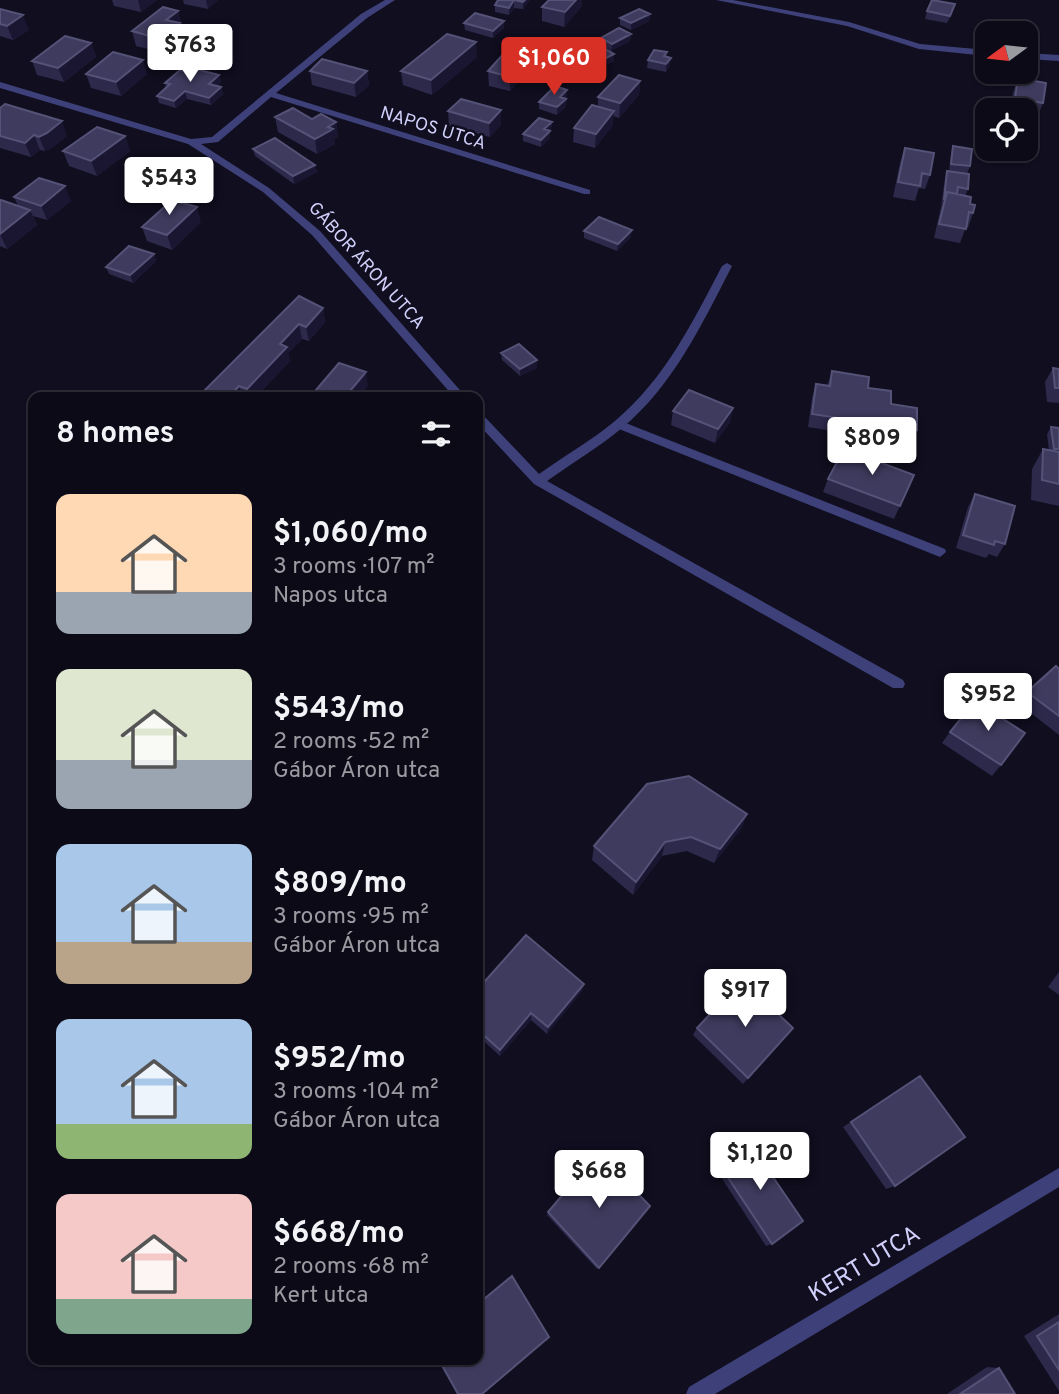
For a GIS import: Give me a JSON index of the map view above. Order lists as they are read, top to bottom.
{
  "streets": {
    "street": ["NAPOS UTCA", "GÁBOR ÁRON UTCA", "KERT UTCA"]
  },
  "north": "left",
  "page": {
    "price": [
      "$763",
      "$1,060",
      "$543",
      "$809",
      "$952",
      "$917",
      "$1,120",
      "$668"
    ],
    "heading": "8 homes",
    "list": [
      {
        "name": "$1,060/mo",
        "note": "3 rooms · 107 m² · Napos utca"
      },
      {
        "name": "$543/mo",
        "note": "2 rooms · 52 m² · Gábor Áron utca"
      },
      {
        "name": "$809/mo",
        "note": "3 rooms · 95 m² · Gábor Áron utca"
      },
      {
        "name": "$952/mo",
        "note": "3 rooms · 104 m² · Gábor Áron utca"
      },
      {
        "name": "$668/mo",
        "note": "2 rooms · 68 m² · Kert utca"
      }
    ]
  }
}
